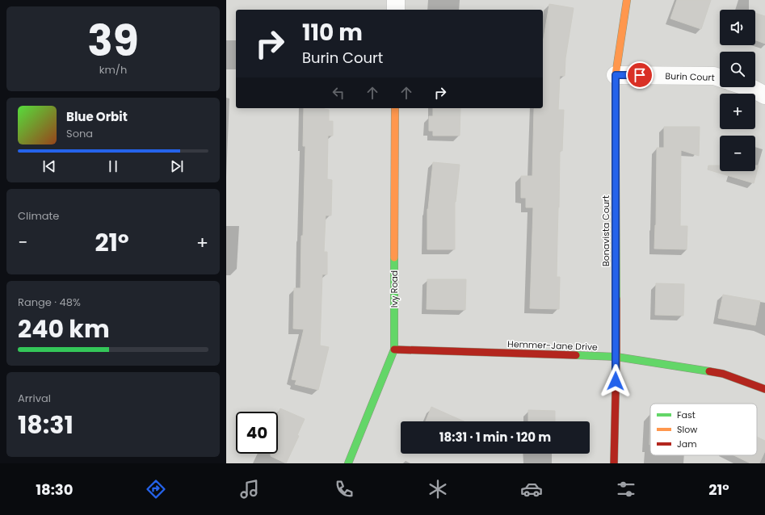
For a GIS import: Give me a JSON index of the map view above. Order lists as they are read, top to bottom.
{
  "streets": {
    "street": [
      "Burin Court",
      "Bonavista Court",
      "Ivy Road",
      "Hemmer-Jane Drive"
    ]
  },
  "crossings": [
    ["Burin Court", "Bonavista Court"],
    ["Bonavista Court", "Hemmer-Jane Drive"],
    ["Ivy Road", "Hemmer-Jane Drive"]
  ],
  "legend": ["Fast", "Slow", "Jam"],
  "page": {
    "tile": [
      ["39", "km/h"],
      "Climate",
      ["Range · 48%", "240 km"],
      ["Arrival", "18:31"]
    ],
    "map_buttons": ["+", "−"],
    "turn": ["110 m", "Burin Court"],
    "song": ["Blue Orbit", "Sona"],
    "heat": ["−", "21°", "+"],
    "limit": "40",
    "trip": "18:31 · 1 min · 120 m",
    "tabs": ["18:30", "21°"]
  }
}
